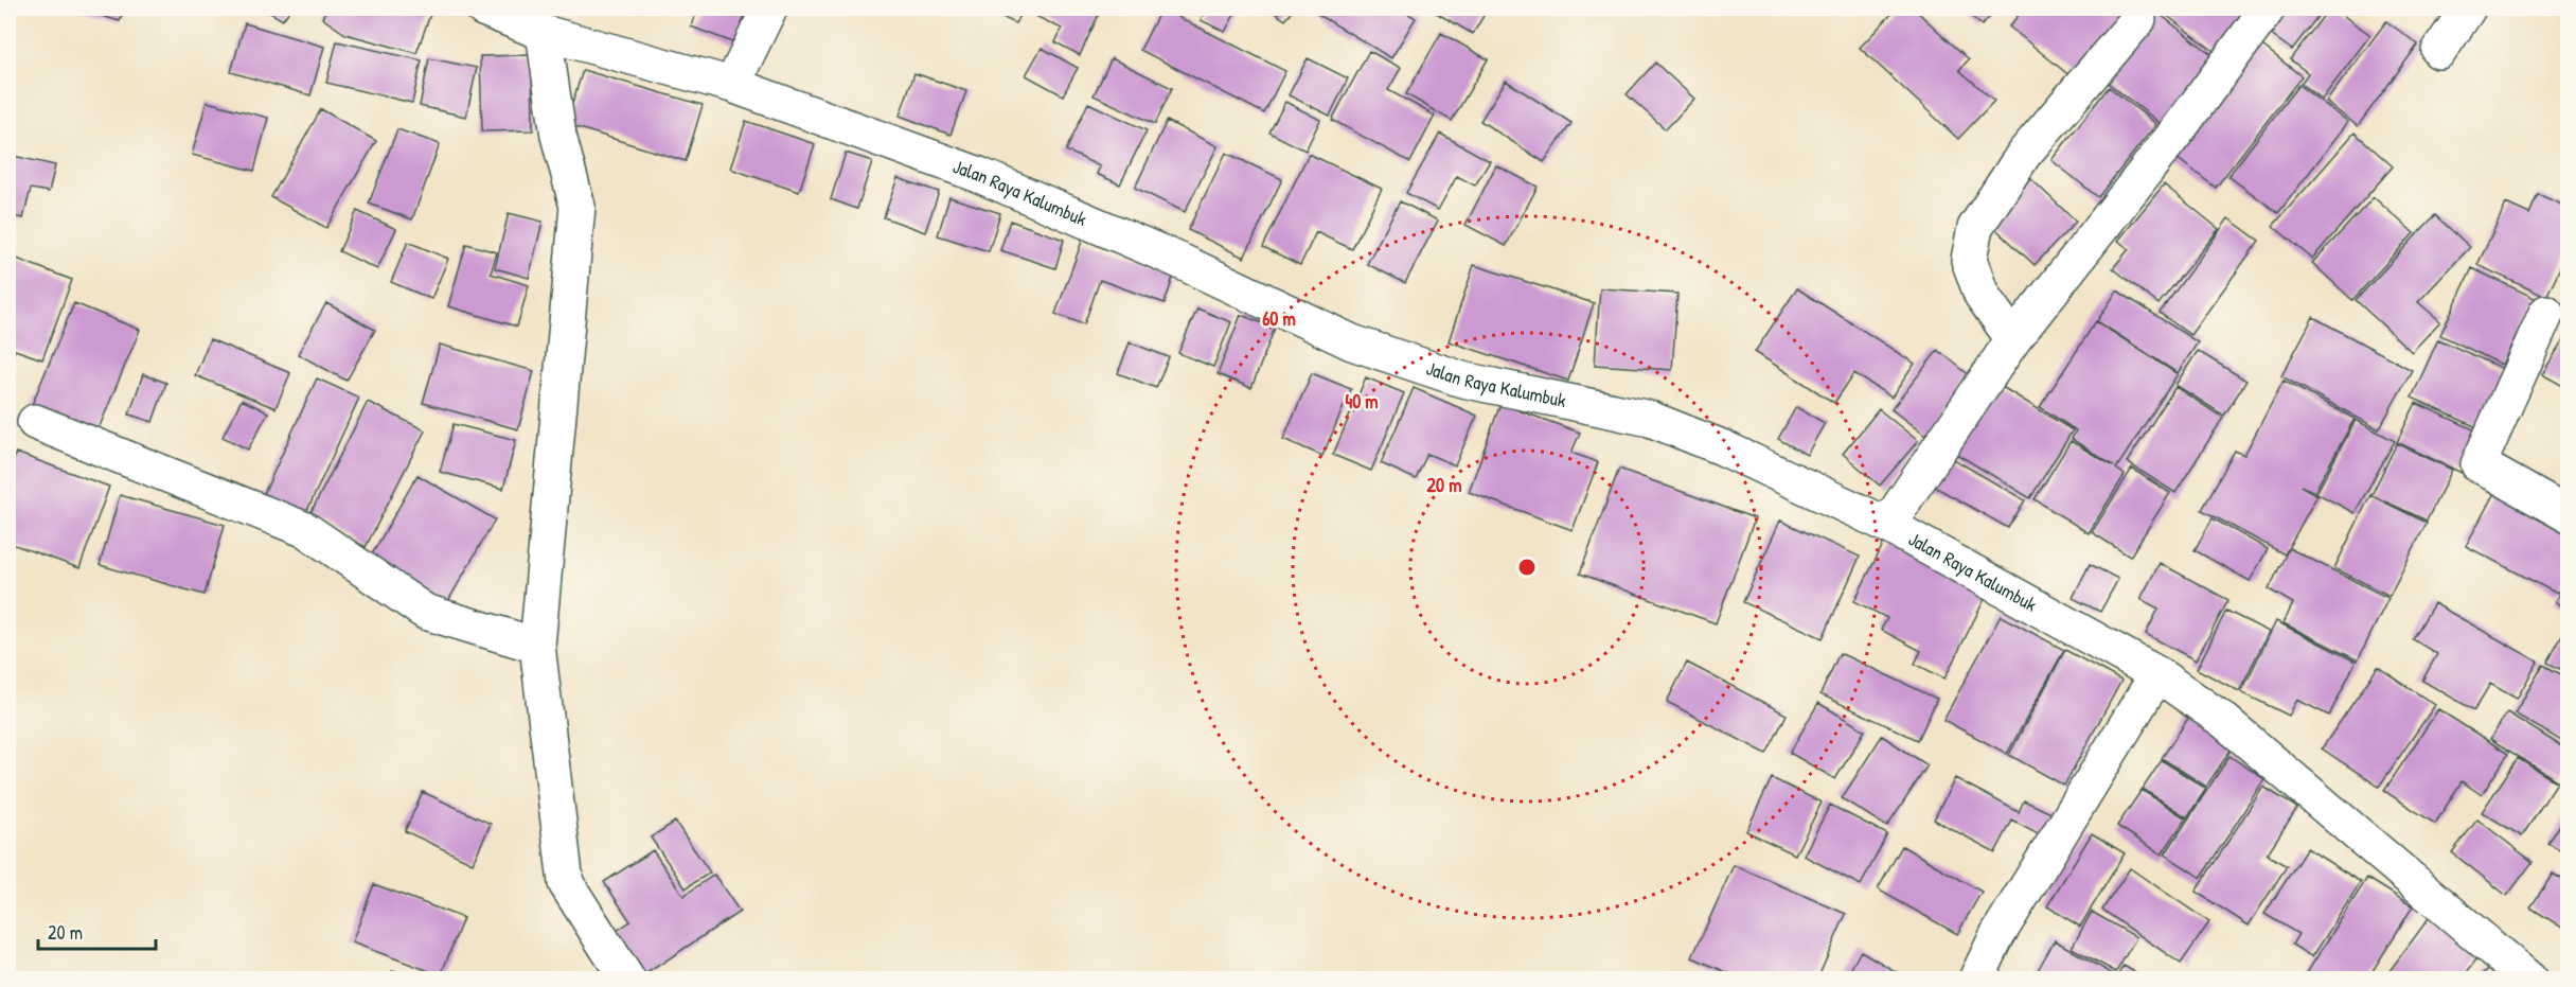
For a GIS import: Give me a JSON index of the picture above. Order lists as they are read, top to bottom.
{
  "streets": {
    "street": ["Jalan Raya Kalumbuk"]
  },
  "scale_bar": "20 m",
  "rings": ["60 m", "40 m", "20 m"]
}
